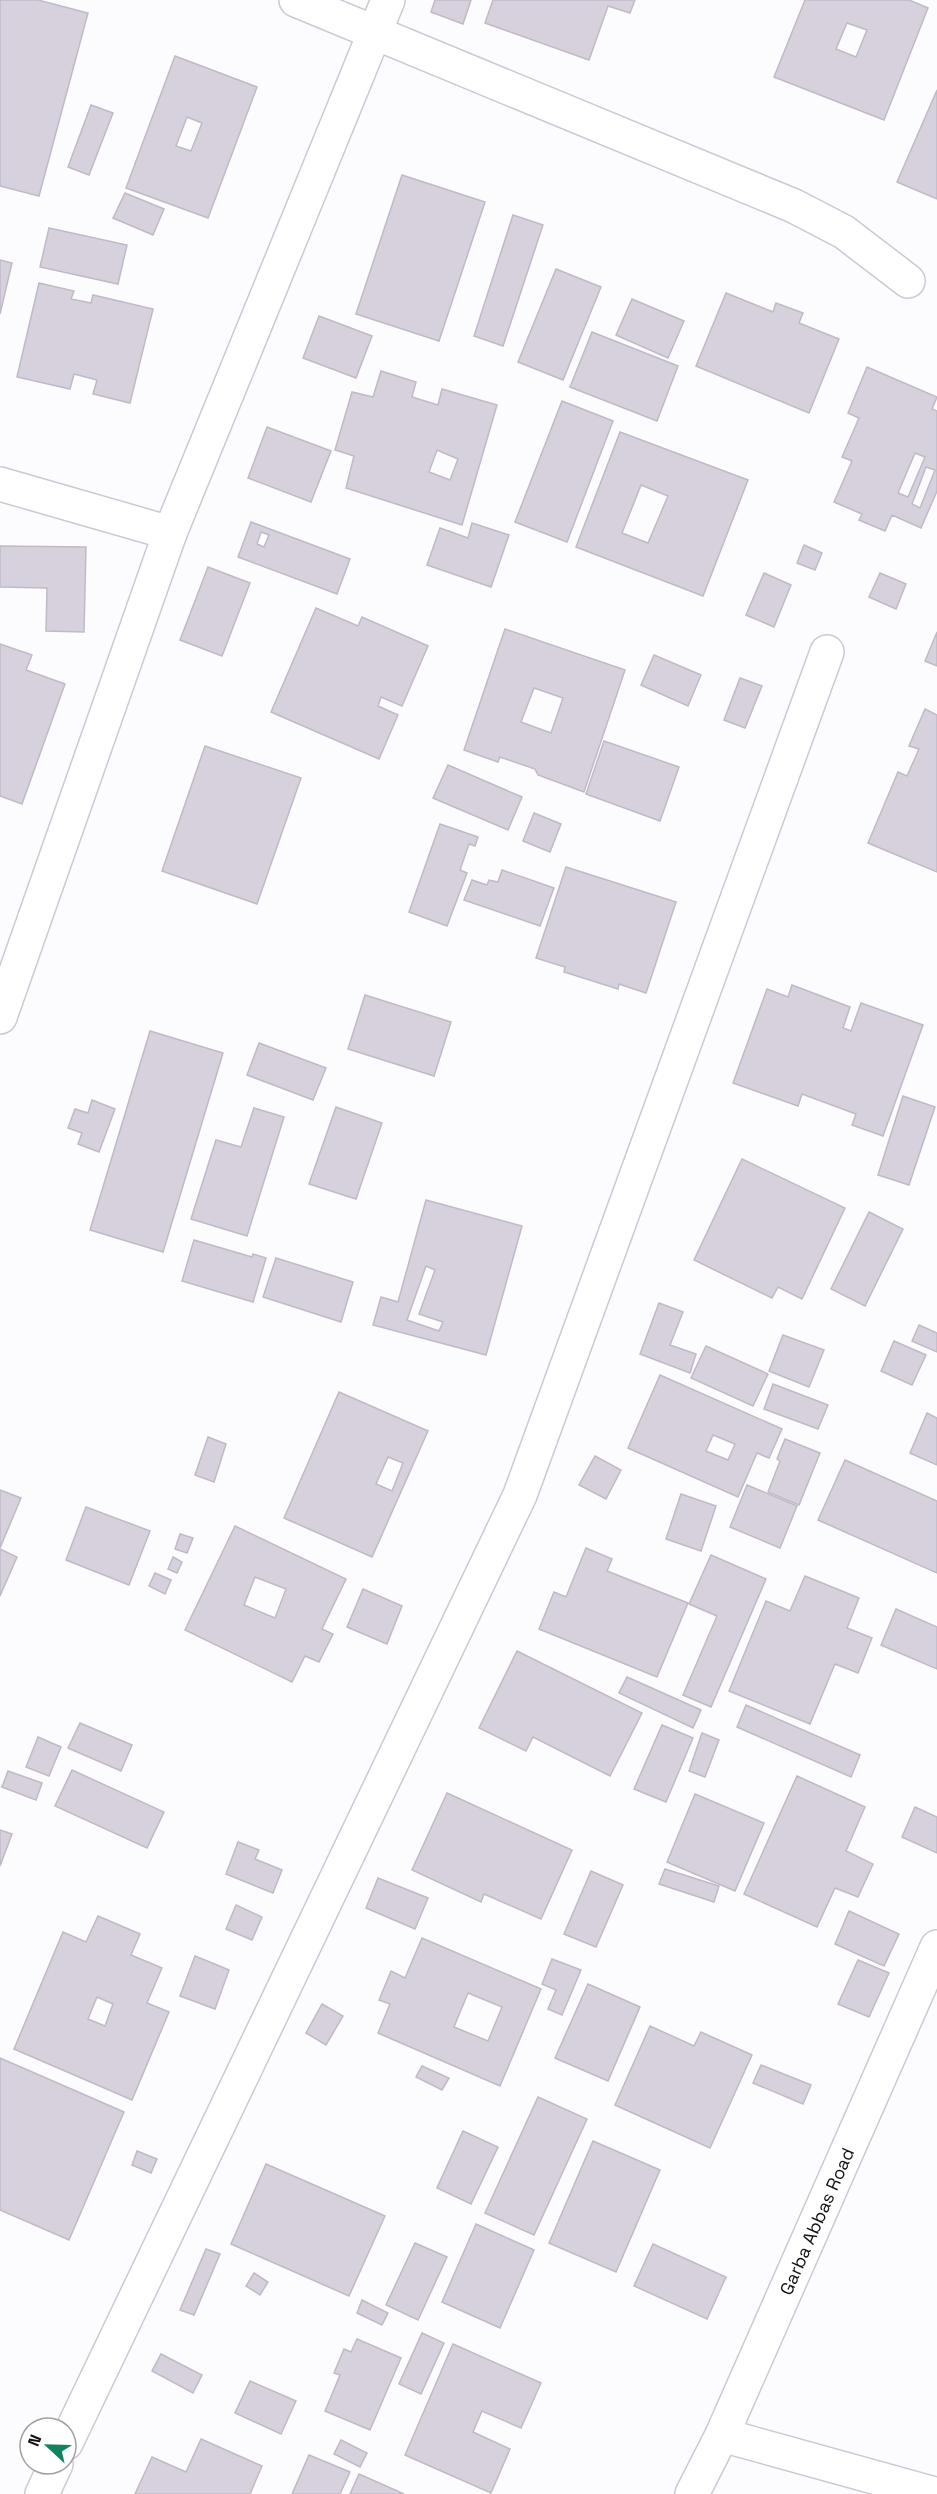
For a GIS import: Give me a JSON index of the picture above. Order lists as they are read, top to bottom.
{
  "streets": {
    "street": ["Garba Abbas Road"]
  },
  "north": "left"
}
